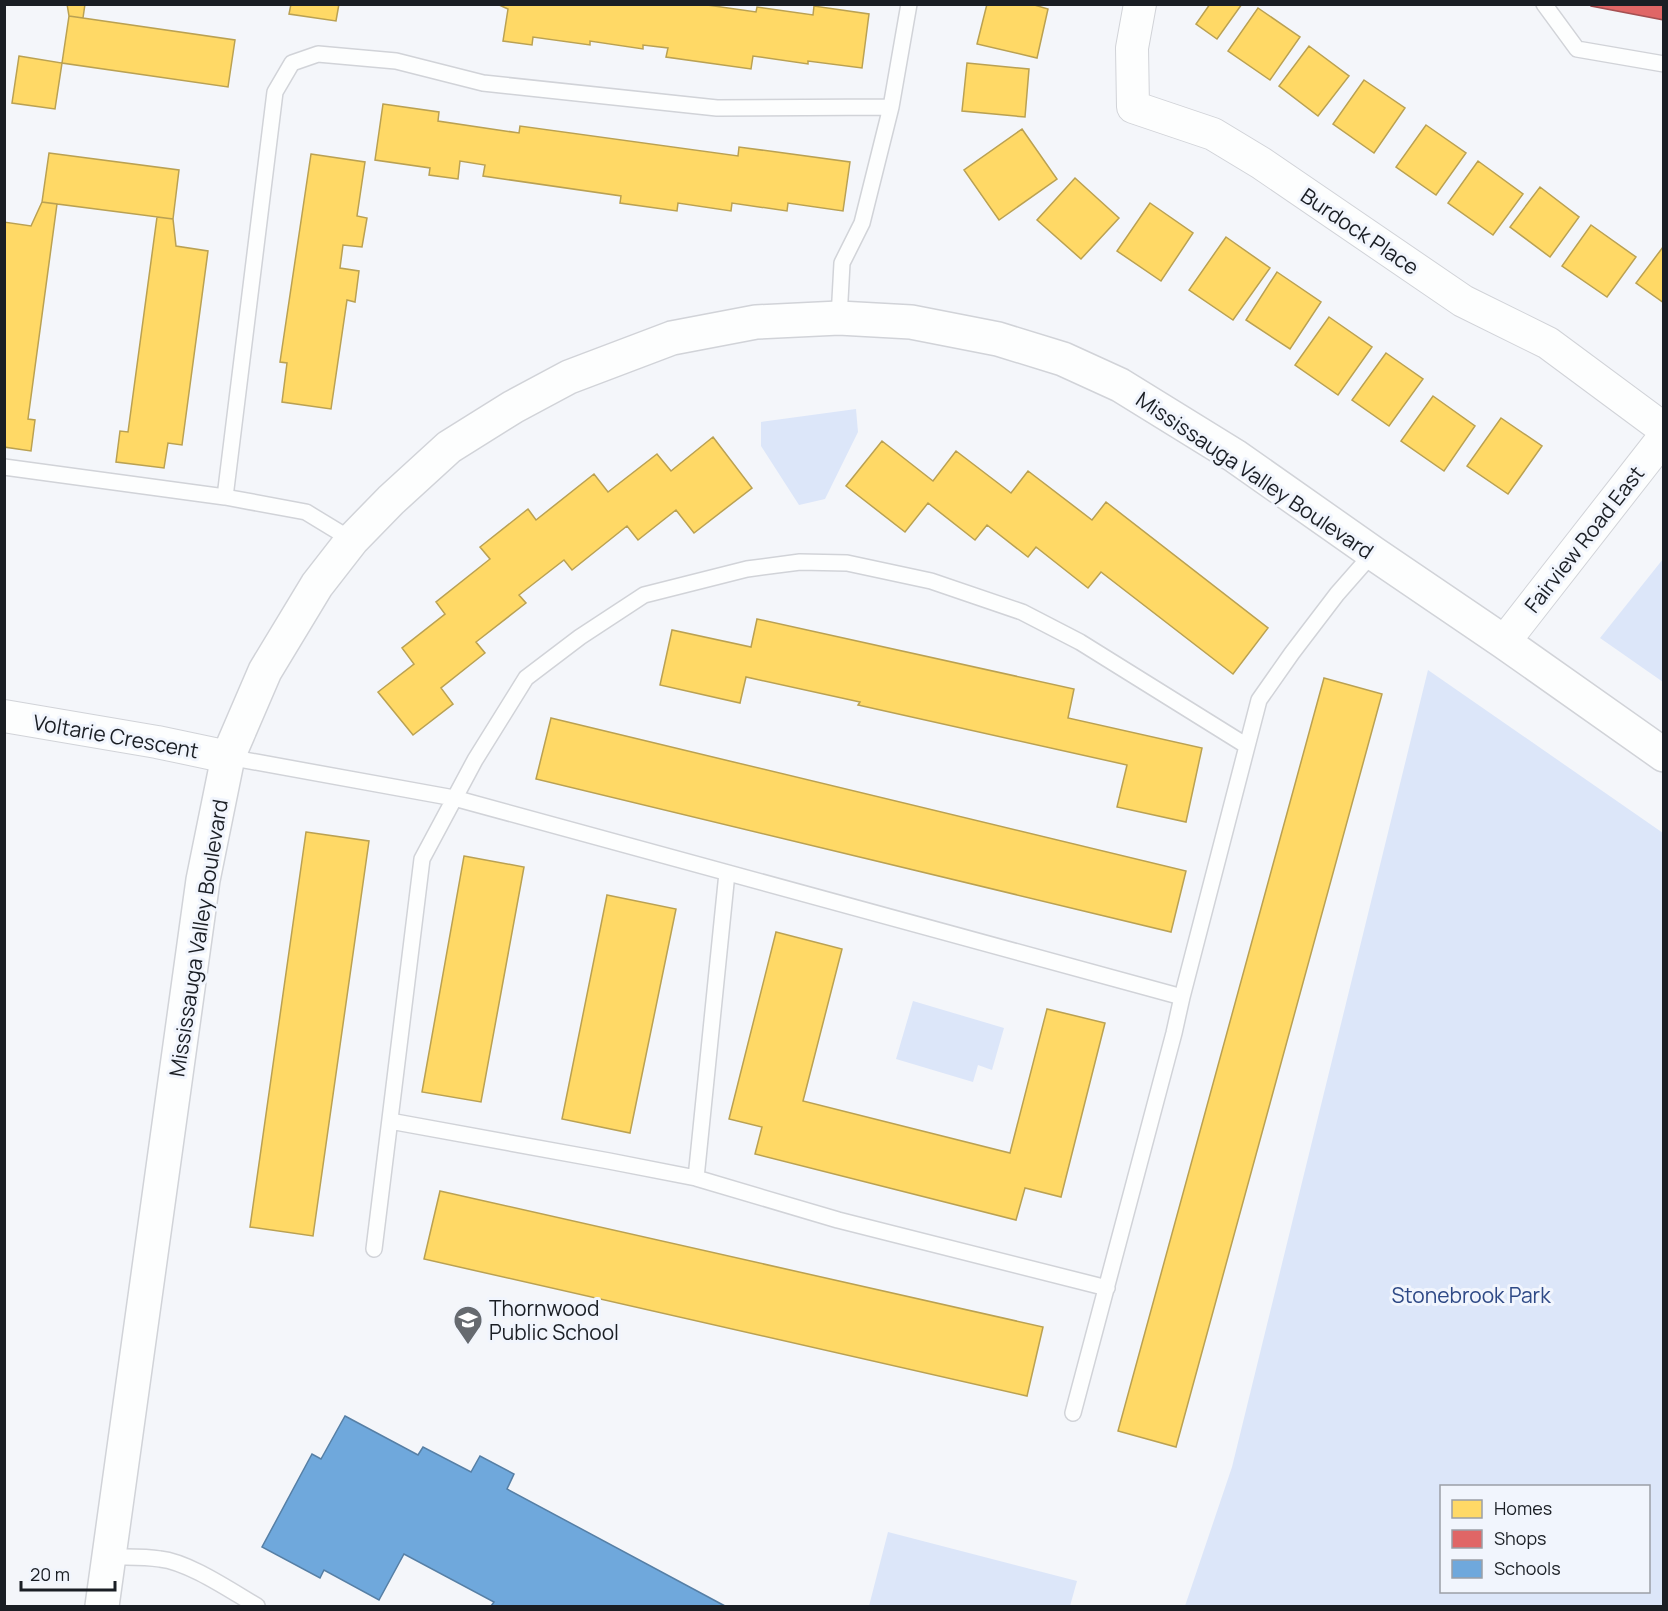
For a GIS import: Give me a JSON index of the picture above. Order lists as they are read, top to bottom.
{
  "streets": {
    "street": [
      "Burdock Place",
      "Mississauga Valley Boulevard",
      "Fairview Road East",
      "Voltarie Crescent"
    ]
  },
  "crossings": [
    ["Mississauga Valley Boulevard", "Fairview Road East"],
    ["Mississauga Valley Boulevard", "Voltarie Crescent"]
  ],
  "parks": ["Stonebrook Park"],
  "places": {
    "school or university": ["Thornwood Public School"]
  },
  "legend": ["Homes", "Shops", "Schools"],
  "scale_bar": "20 m"
}
